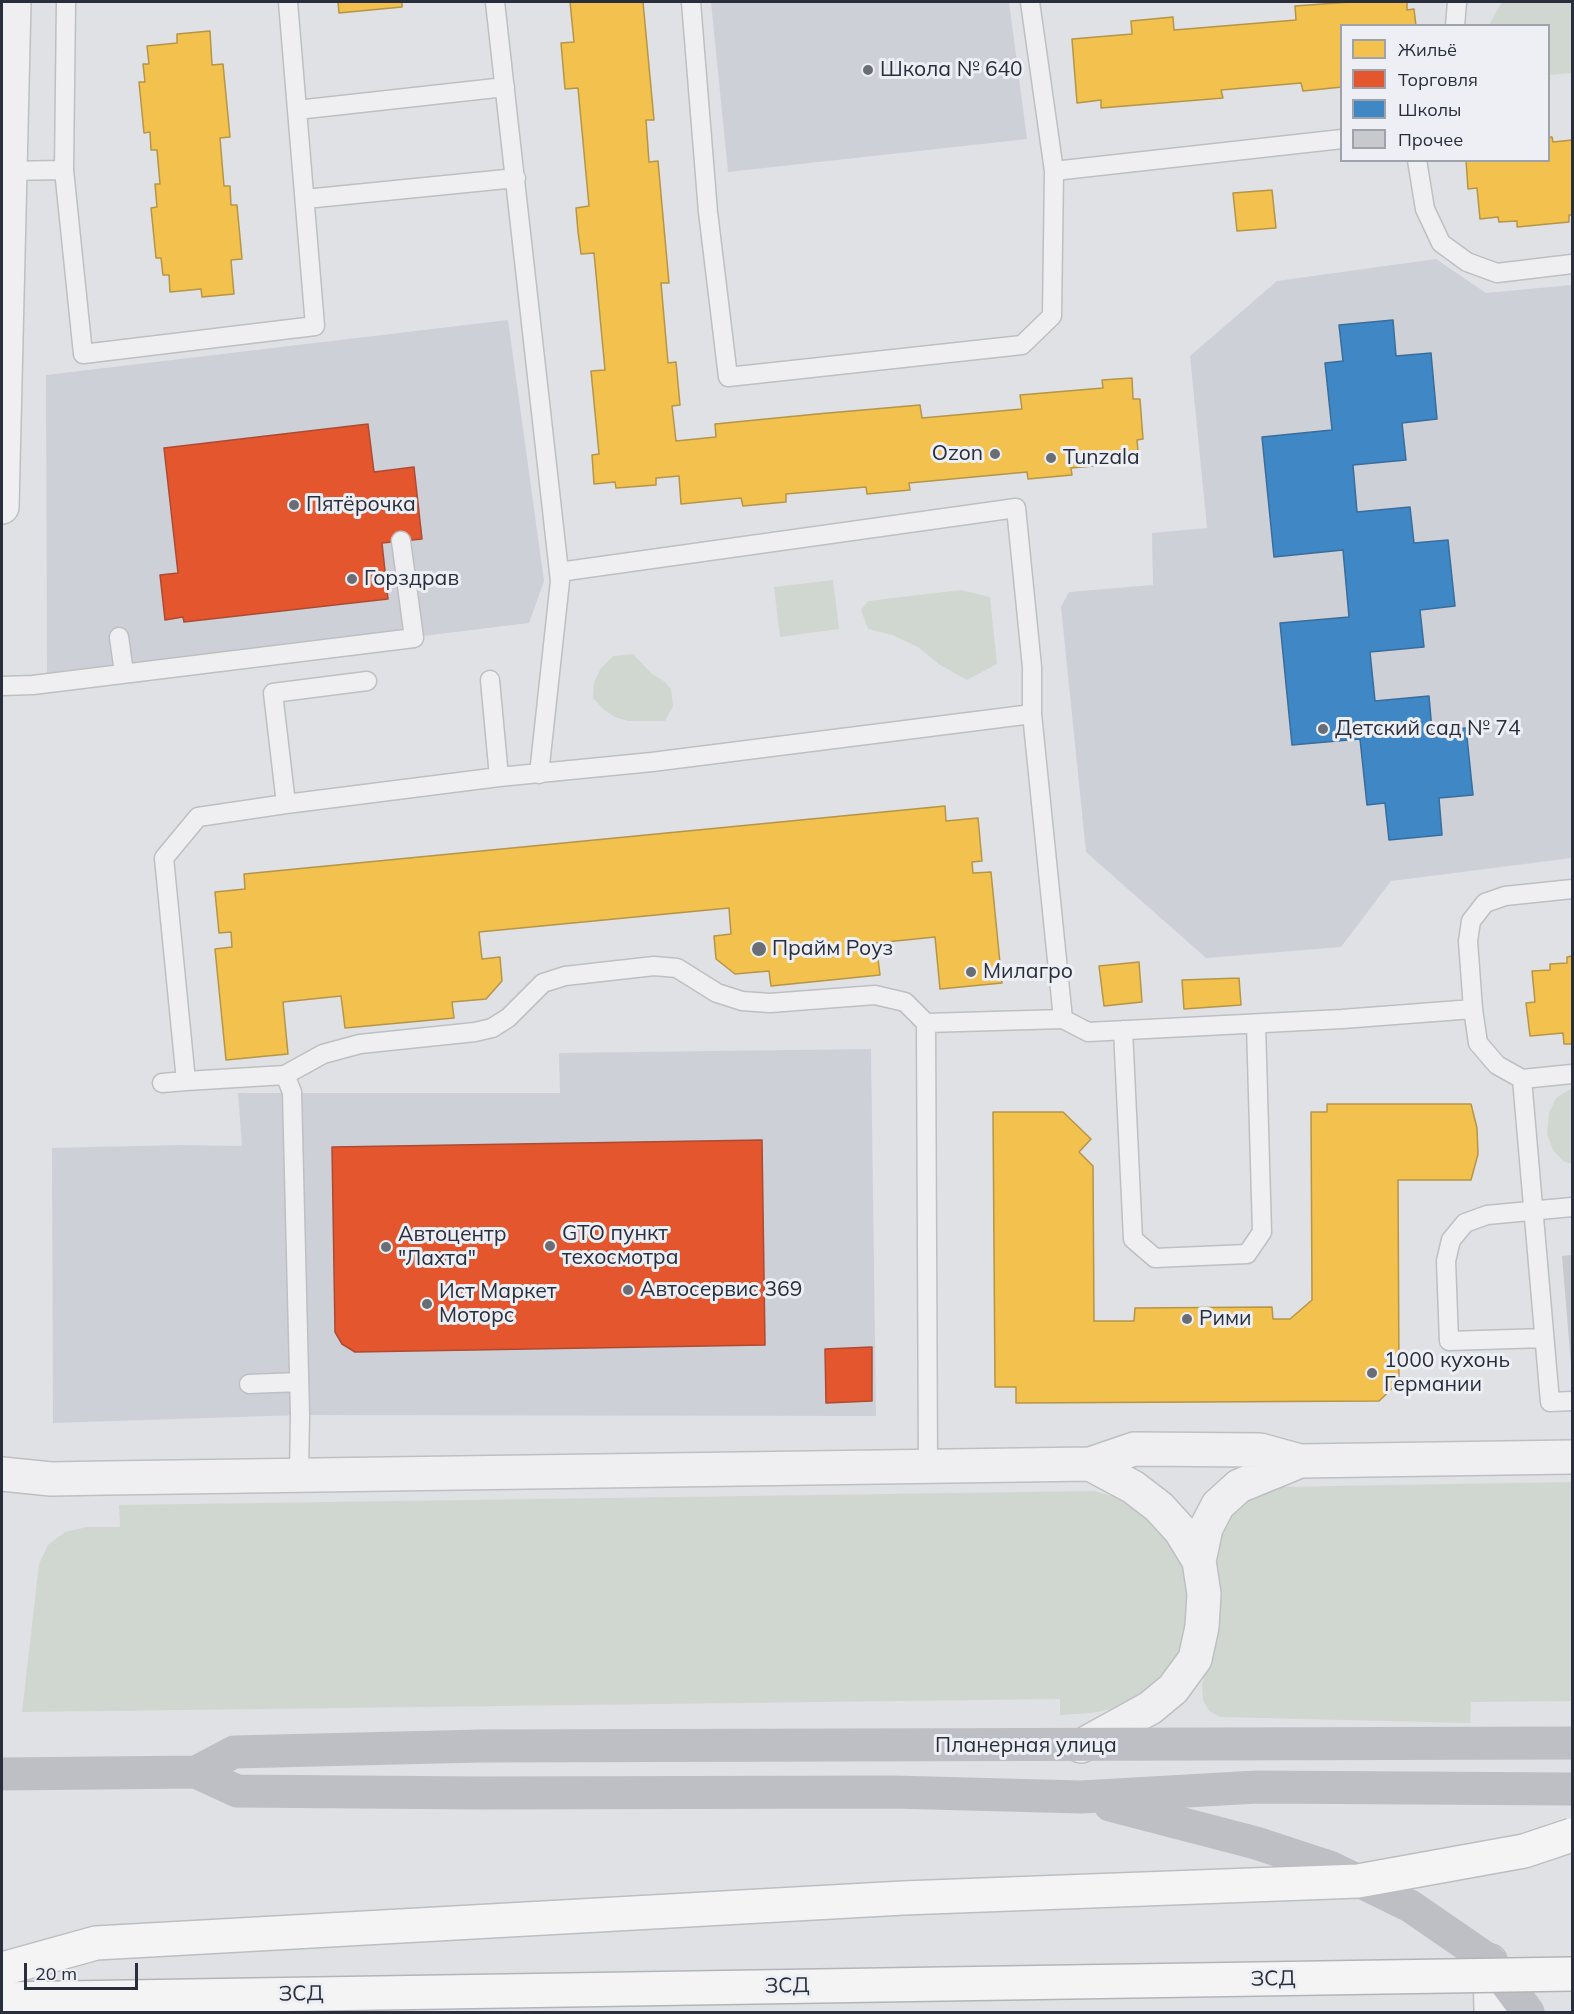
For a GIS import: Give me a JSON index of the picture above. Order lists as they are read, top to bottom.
{
  "streets": {
    "main road": ["Планерная улица", "ЗСД"]
  },
  "places": [
    "Школа № 640",
    "Ozon",
    "Tunzala",
    "Пятёрочка",
    "Горздрав",
    "Детский сад № 74",
    "Прайм Роуз",
    "Милагро",
    "GTO пункт техосмотра",
    "Автоцентр \"Лахта\"",
    "Автосервис 369",
    "Ист Маркет Моторс",
    "Рими",
    "1000 кухонь Германии"
  ],
  "legend": [
    "Жильё",
    "Торговля",
    "Школы",
    "Прочее"
  ],
  "scale_bar": "20 m"
}
